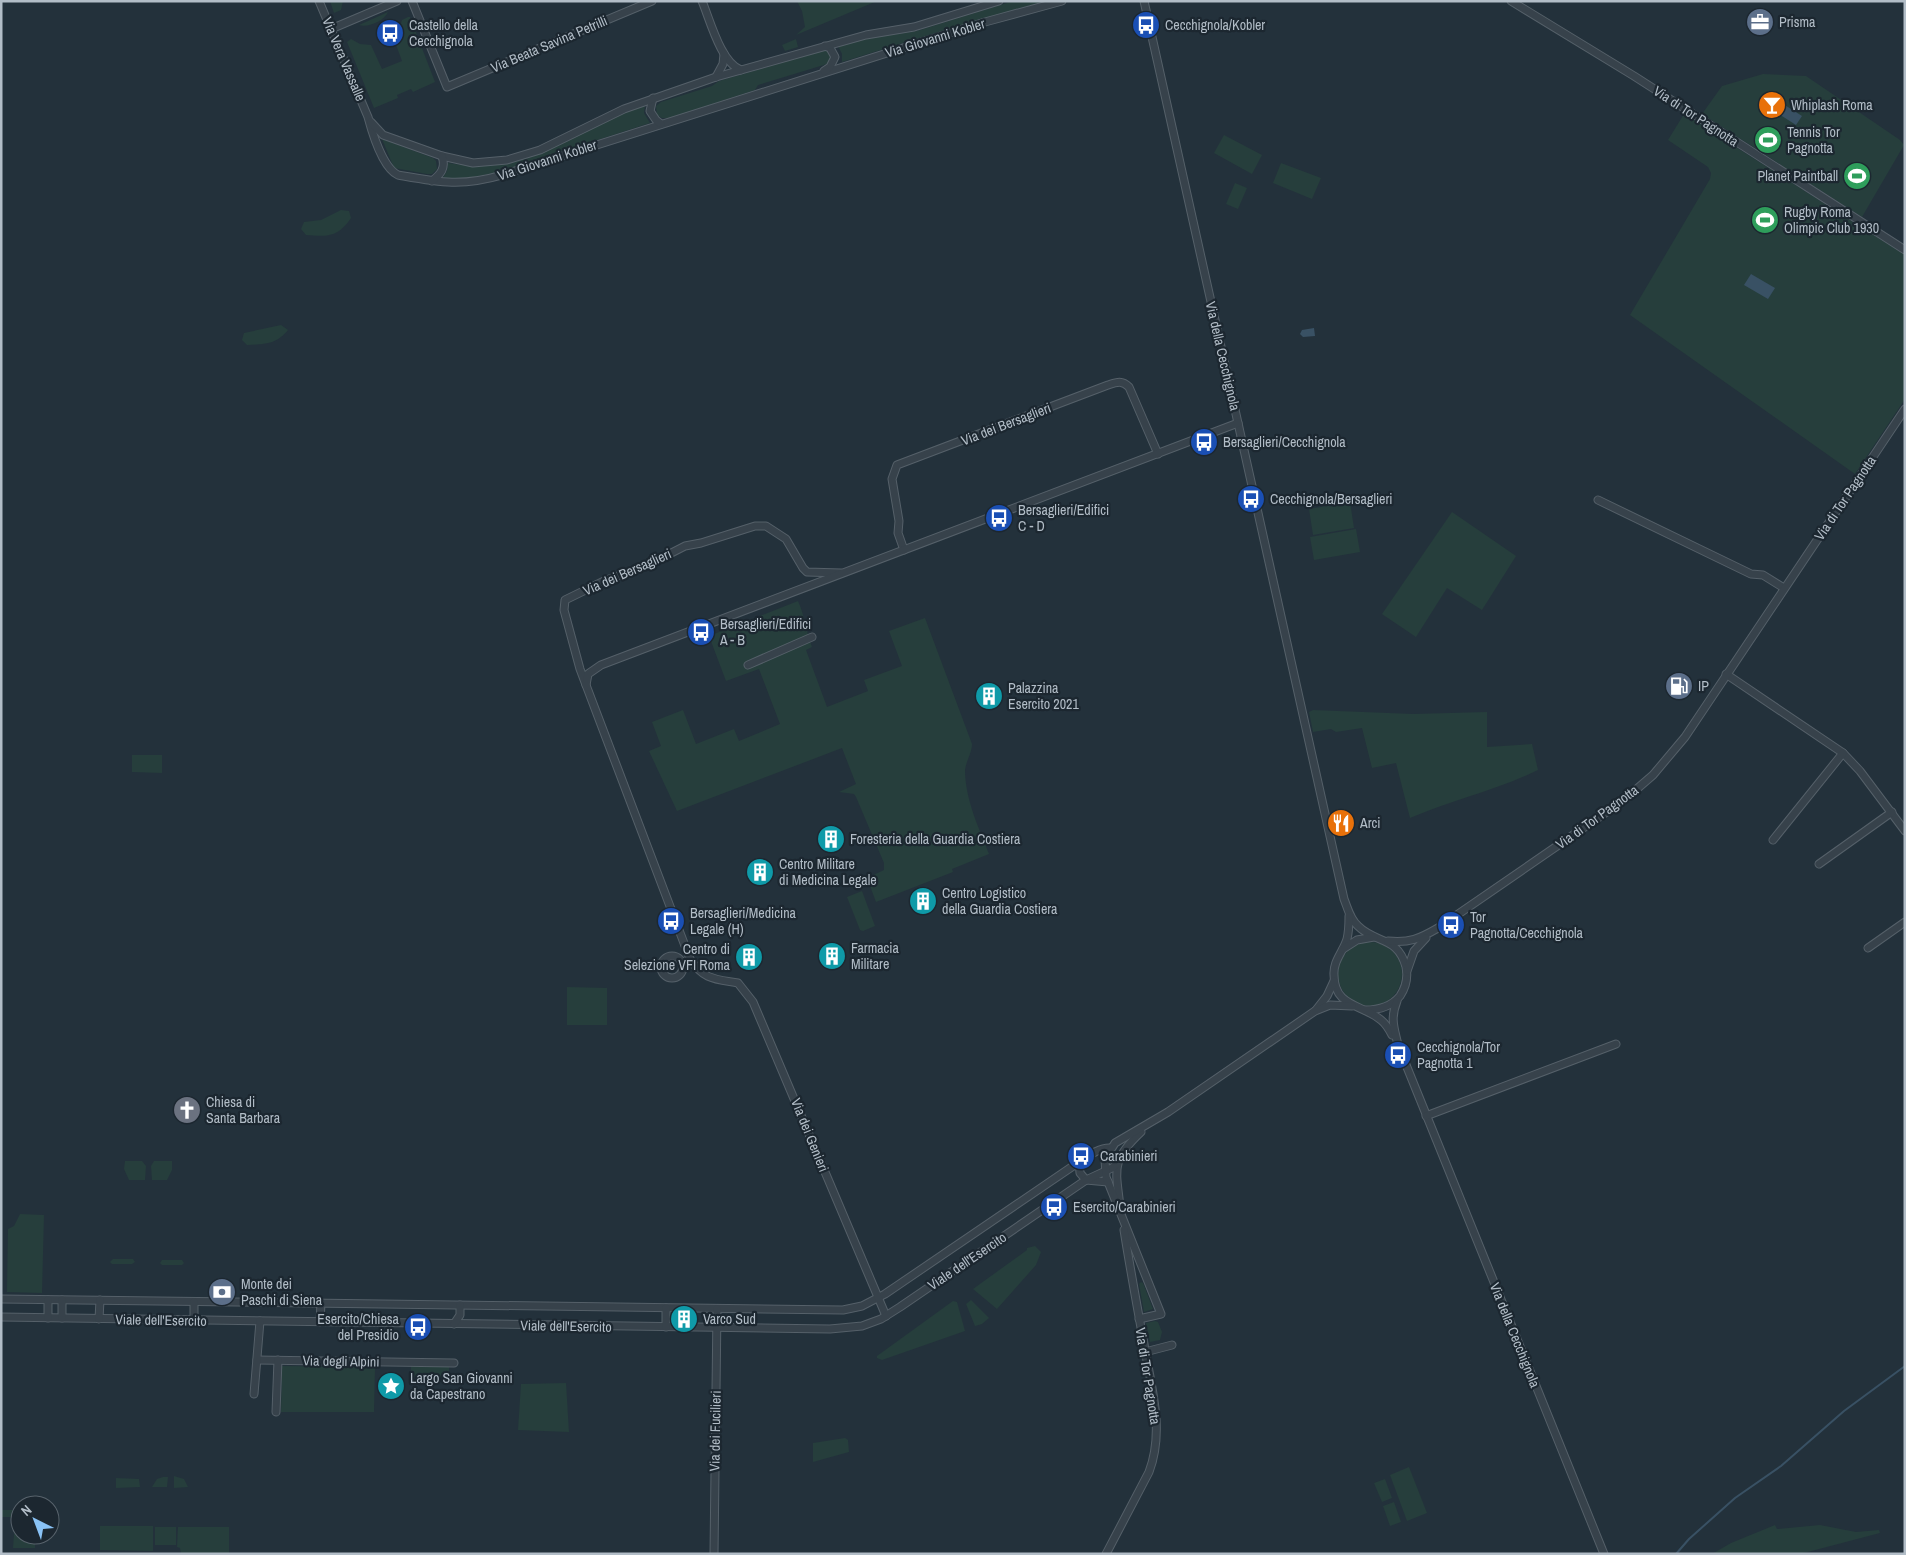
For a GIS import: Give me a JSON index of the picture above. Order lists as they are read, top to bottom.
{
  "streets": {
    "street": [
      "Via Giovanni Kobler",
      "Via Beata Savina Petrilli",
      "Via Vera Vassalle",
      "Via di Tor Pagnotta",
      "Via della Cecchignola",
      "Via dei Bersaglieri",
      "Via dei Genieri",
      "Viale dell'Esercito",
      "Via degli Alpini",
      "Via dei Fucilieri"
    ]
  },
  "crossings": [
    ["Via Giovanni Kobler", "Via Vera Vassalle"],
    ["Via di Tor Pagnotta", "Via della Cecchignola"],
    ["Via di Tor Pagnotta", "Viale dell'Esercito"],
    ["Via della Cecchignola", "Via dei Bersaglieri"],
    ["Via dei Bersaglieri", "Via dei Genieri"],
    ["Via dei Genieri", "Viale dell'Esercito"],
    ["Viale dell'Esercito", "Via dei Fucilieri"]
  ],
  "places": {
    "office": ["Prisma"],
    "bus stop": [
      "Cecchignola/Kobler",
      "Castello della Cecchignola",
      "Bersaglieri/Cecchignola",
      "Cecchignola/Bersaglieri",
      "Bersaglieri/Edifici C - D",
      "Bersaglieri/Edifici A - B",
      "Bersaglieri/Medicina Legale (H)",
      "Tor Pagnotta/Cecchignola",
      "Cecchignola/Tor Pagnotta 1",
      "Carabinieri",
      "Esercito/Carabinieri",
      "Esercito/Chiesa del Presidio"
    ],
    "bar": ["Whiplash Roma"],
    "sports": ["Tennis Tor Pagnotta", "Planet Paintball", "Rugby Roma Olimpic Club 1930"],
    "fuel station": ["IP"],
    "building": [
      "Palazzina Esercito 2021",
      "Foresteria della Guardia Costiera",
      "Centro Militare di Medicina Legale",
      "Centro Logistico della Guardia Costiera",
      "Farmacia Militare",
      "Centro di Selezione VFI Roma",
      "Varco Sud"
    ],
    "restaurant": ["Arci"],
    "church": ["Chiesa di Santa Barbara"],
    "bank": ["Monte dei Paschi di Siena"],
    "place": ["Largo San Giovanni da Capestrano"]
  },
  "north": "top left"
}
